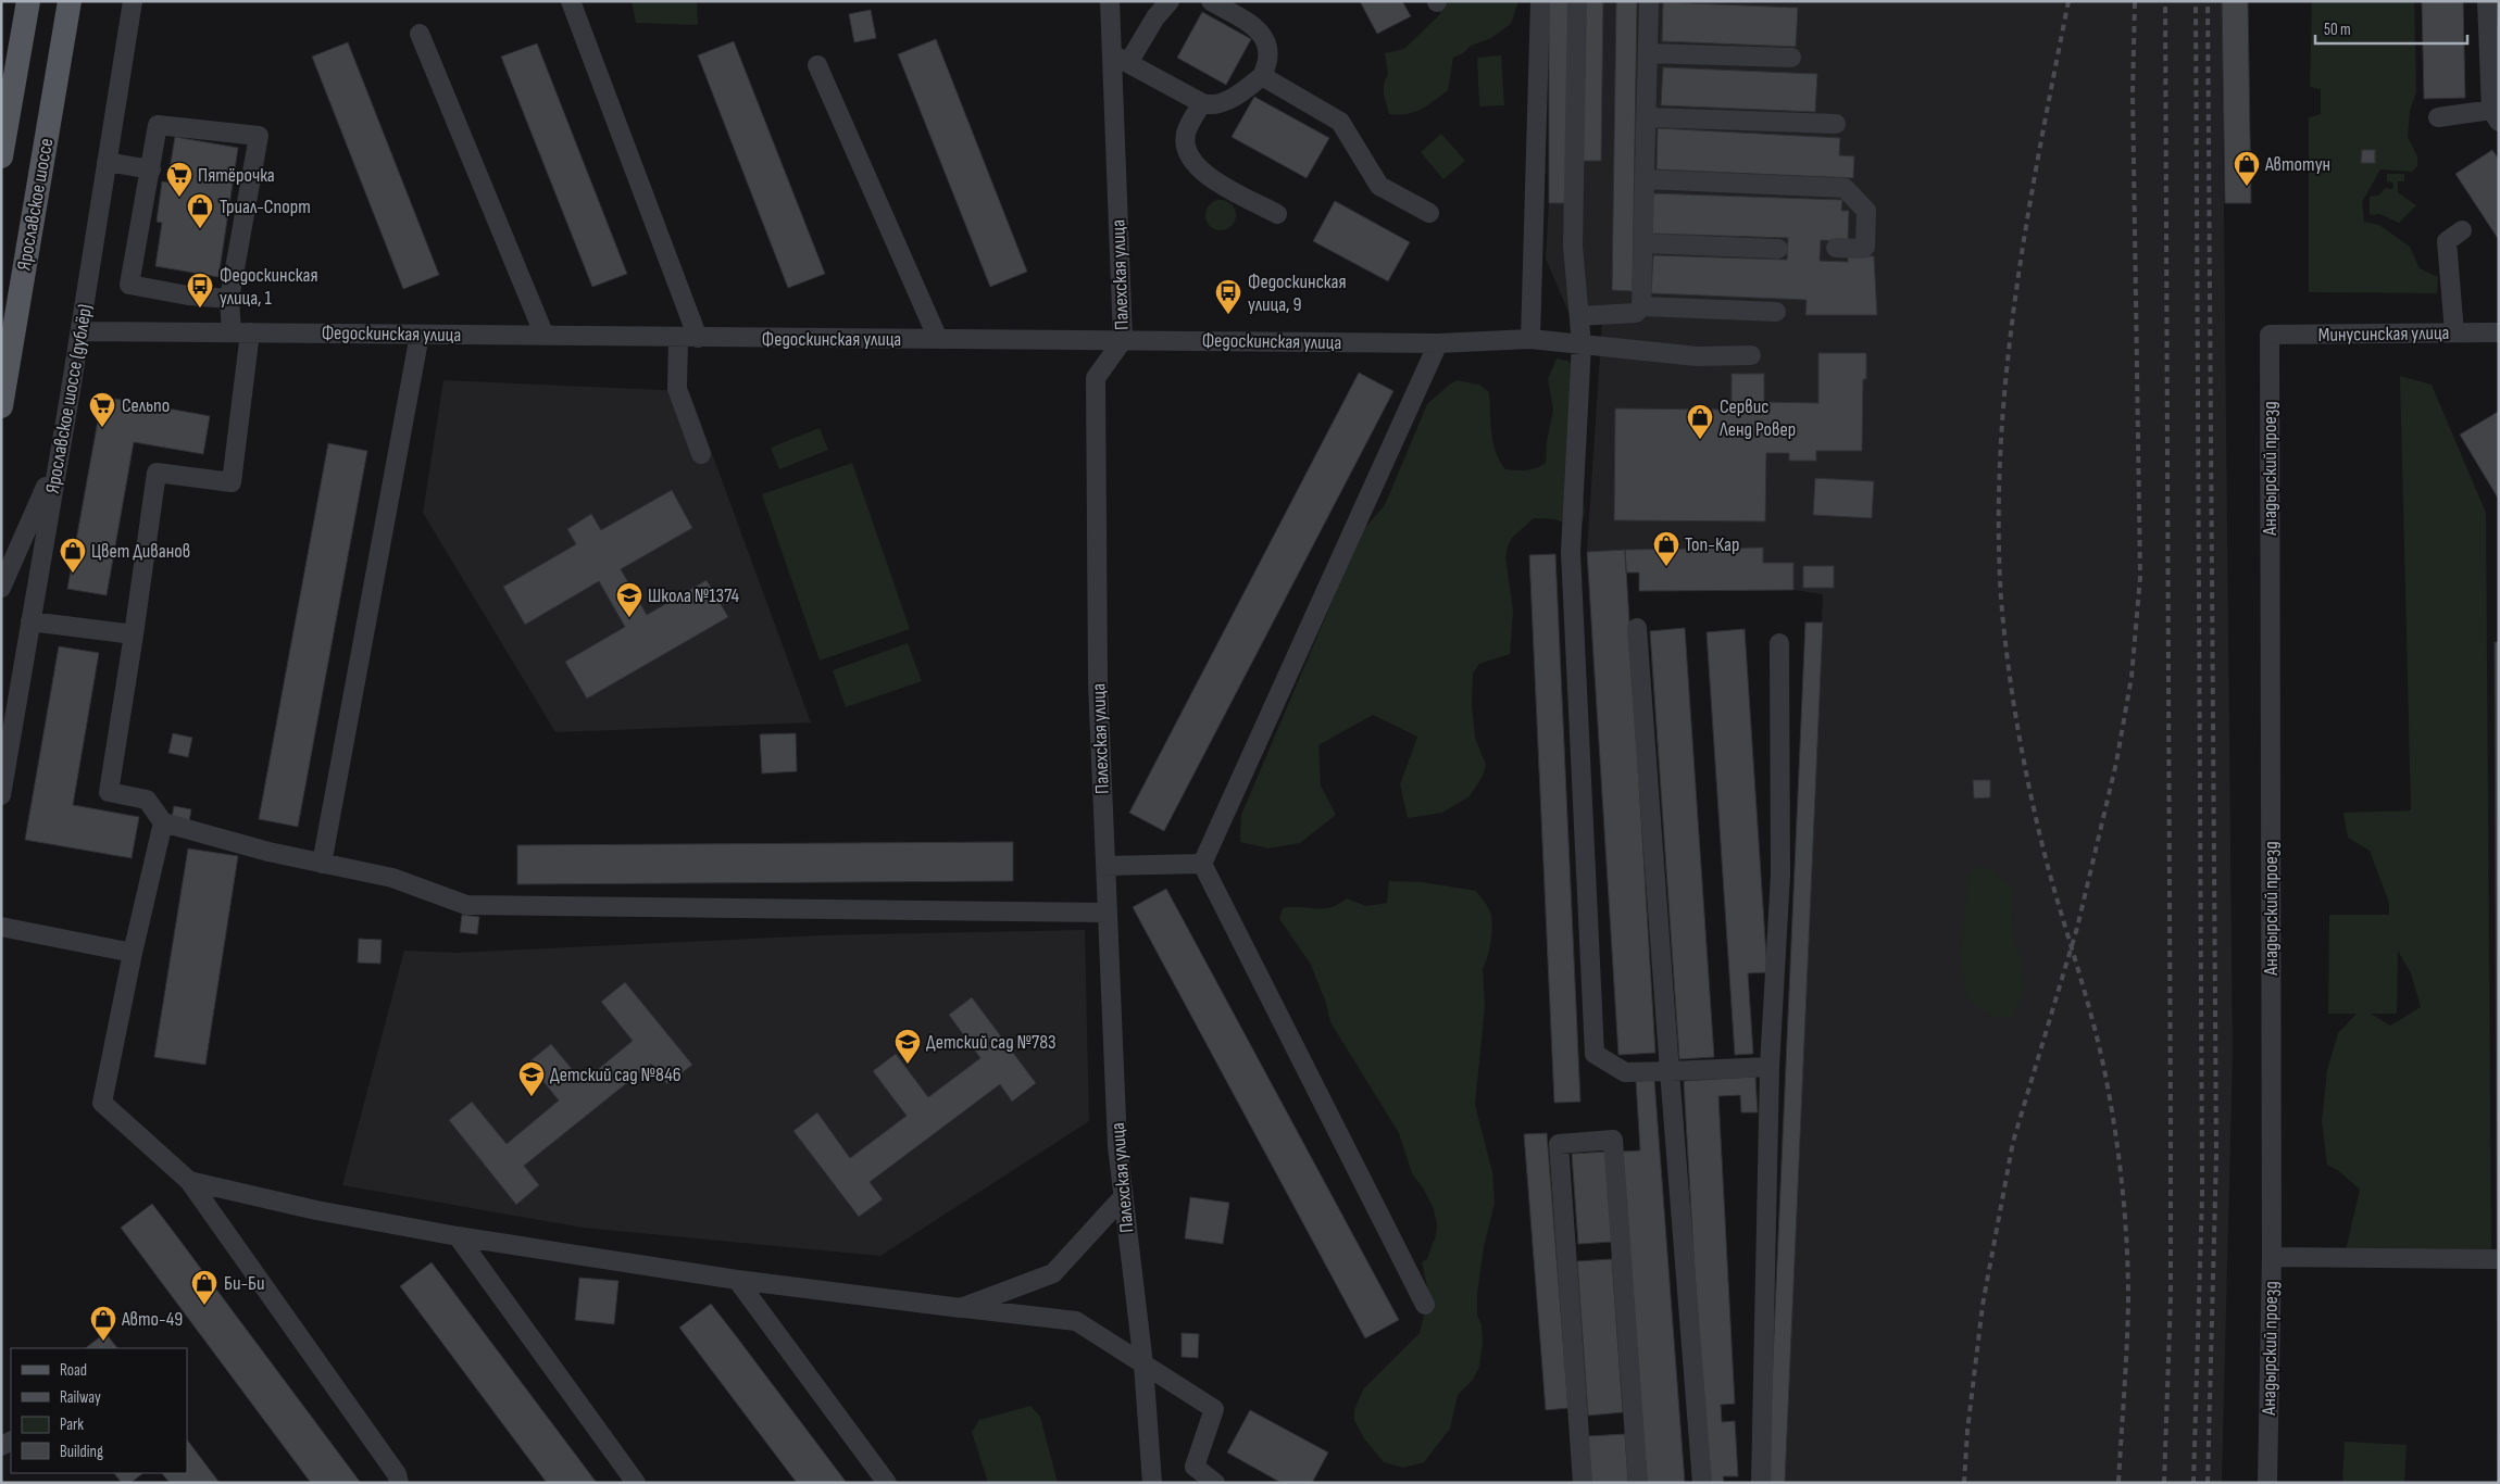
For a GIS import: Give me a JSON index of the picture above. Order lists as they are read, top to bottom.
{
  "streets": {
    "main road": ["Ярославское шоссе"],
    "street": [
      "Палехская улица",
      "Федоскинская улица",
      "Минусинская улица",
      "Ярославское шоссе (дублёр)",
      "Анадырский проезд"
    ]
  },
  "crossings": [
    ["Палехская улица", "Федоскинская улица"],
    ["Федоскинская улица", "Ярославское шоссе (дублёр)"],
    ["Минусинская улица", "Анадырский проезд"]
  ],
  "places": {
    "shop": [
      "Автотун",
      "Триал-Спорт",
      "Сервис Ленд Ровер",
      "Топ-Кар",
      "Цвет Диванов",
      "Би-Би",
      "Авто-49"
    ],
    "supermarket": ["Пятёрочка", "Сельпо"],
    "bus stop": ["Федоскинская улица, 1", "Федоскинская улица, 9"],
    "school or university": ["Школа №1374", "Детский сад №783", "Детский сад №846"]
  },
  "legend": [
    "Road",
    "Railway",
    "Park",
    "Building"
  ],
  "scale_bar": "50 m"
}
